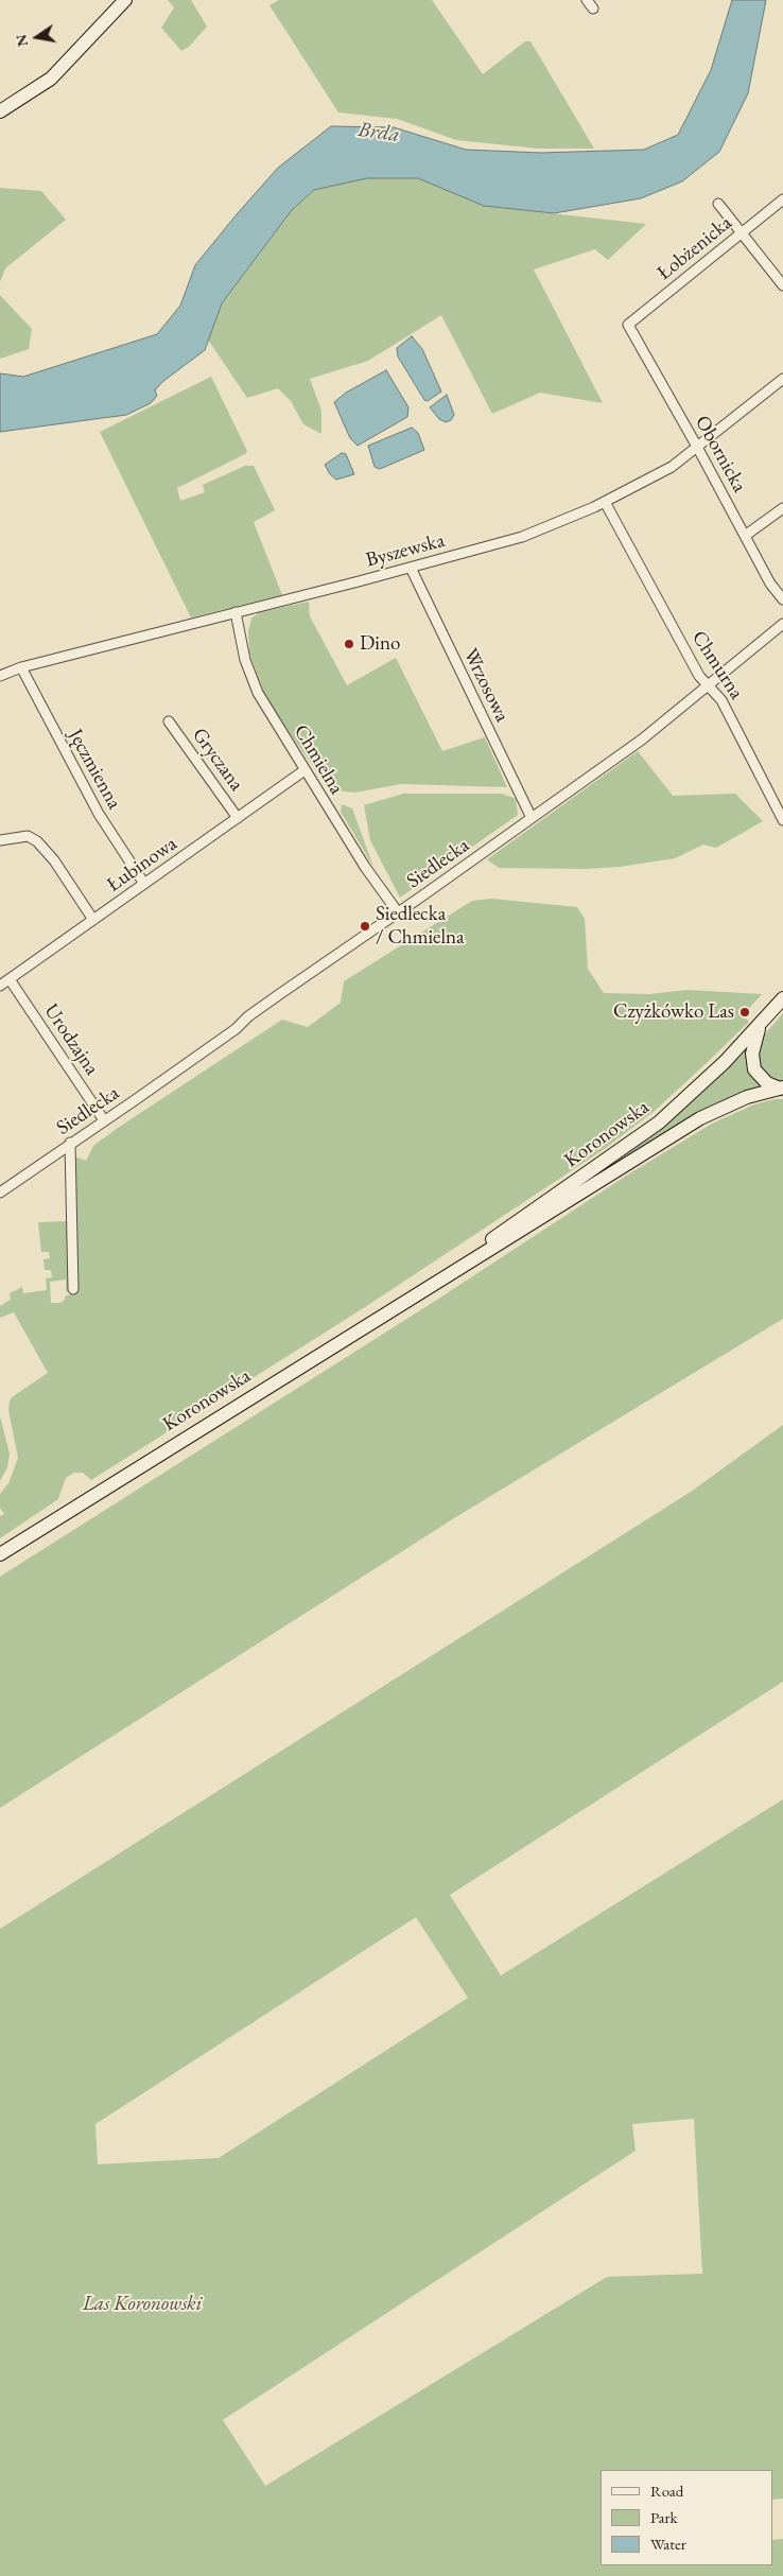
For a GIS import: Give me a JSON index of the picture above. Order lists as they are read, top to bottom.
{
  "streets": {
    "main road": ["Koronowska"],
    "street": [
      "Łobżenicka",
      "Obornicka",
      "Byszewska",
      "Chmurna",
      "Wrzosowa",
      "Gryczana",
      "Chmielna",
      "Jęczmienna",
      "Siedlecka",
      "Łubinowa",
      "Urodzajna"
    ]
  },
  "crossings": [
    ["Łobżenicka", "Obornicka"],
    ["Obornicka", "Byszewska"],
    ["Byszewska", "Chmurna"],
    ["Byszewska", "Wrzosowa"],
    ["Byszewska", "Chmielna"],
    ["Byszewska", "Jęczmienna"],
    ["Chmurna", "Siedlecka"],
    ["Wrzosowa", "Siedlecka"],
    ["Gryczana", "Łubinowa"],
    ["Chmielna", "Siedlecka"],
    ["Chmielna", "Łubinowa"],
    ["Jęczmienna", "Łubinowa"],
    ["Siedlecka", "Urodzajna"],
    ["Łubinowa", "Urodzajna"]
  ],
  "water": ["Brda"],
  "parks": ["Las Koronowski"],
  "places": ["Dino", "Siedlecka / Chmielna", "Czyżkówko Las"],
  "legend": ["Road", "Park", "Water"],
  "north": "left"
}
